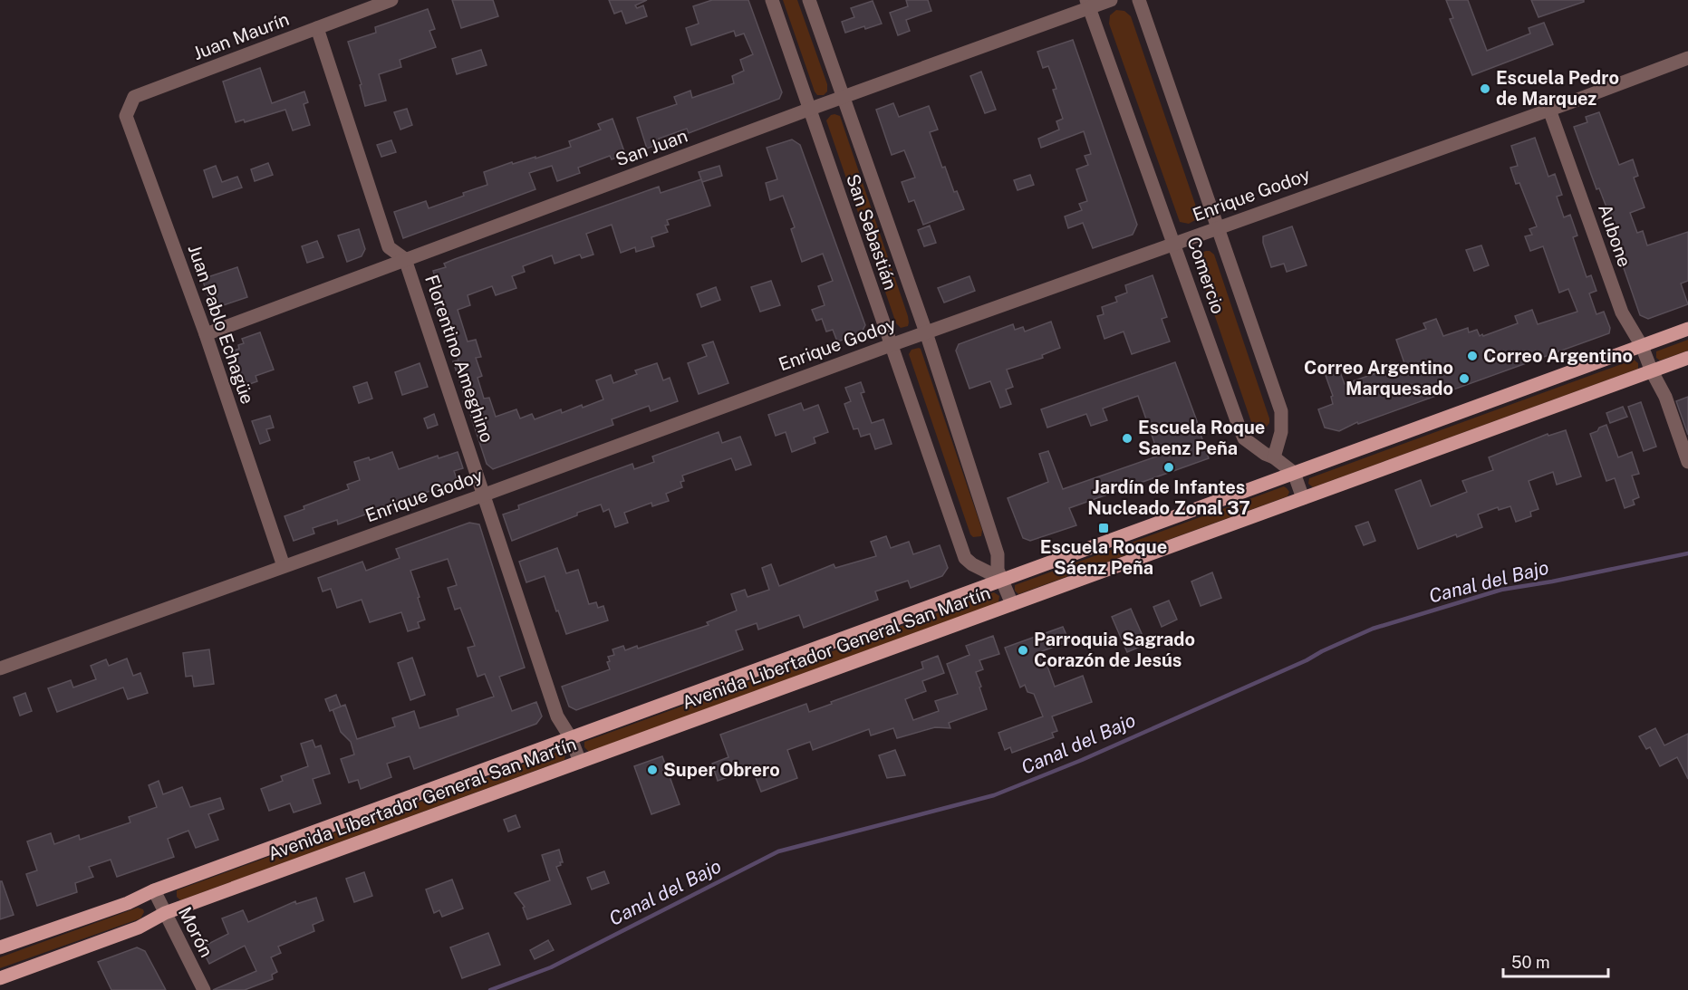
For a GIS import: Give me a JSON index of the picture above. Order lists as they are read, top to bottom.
{
  "streets": {
    "main road": ["Avenida Libertador General San Martín"],
    "street": [
      "Juan Maurín",
      "San Juan",
      "Enrique Godoy",
      "San Sebastián",
      "Aubone",
      "Comercio",
      "Juan Pablo Echagüe",
      "Florentino Ameghino",
      "Morón"
    ]
  },
  "crossings": [
    ["Juan Maurín", "Juan Pablo Echagüe"],
    ["Juan Maurín", "Florentino Ameghino"],
    ["San Juan", "San Sebastián"],
    ["San Juan", "Comercio"],
    ["San Juan", "Juan Pablo Echagüe"],
    ["San Juan", "Florentino Ameghino"],
    ["Enrique Godoy", "San Sebastián"],
    ["Enrique Godoy", "Aubone"],
    ["Enrique Godoy", "Comercio"],
    ["Enrique Godoy", "Juan Pablo Echagüe"],
    ["Enrique Godoy", "Florentino Ameghino"],
    ["San Sebastián", "Avenida Libertador General San Martín"],
    ["Aubone", "Avenida Libertador General San Martín"],
    ["Comercio", "Avenida Libertador General San Martín"],
    ["Florentino Ameghino", "Avenida Libertador General San Martín"],
    ["Avenida Libertador General San Martín", "Morón"]
  ],
  "water": ["Canal del Bajo"],
  "places": {
    "other": [
      "Escuela Pedro de Marquez",
      "Correo Argentino",
      "Correo Argentino Marquesado",
      "Escuela Roque Saenz Peña",
      "Jardín de Infantes Nucleado Zonal 37",
      "Parroquia Sagrado Corazón de Jesús",
      "Super Obrero"
    ],
    "transit": ["Escuela Roque Sáenz Peña"]
  },
  "scale_bar": "50 m"
}
